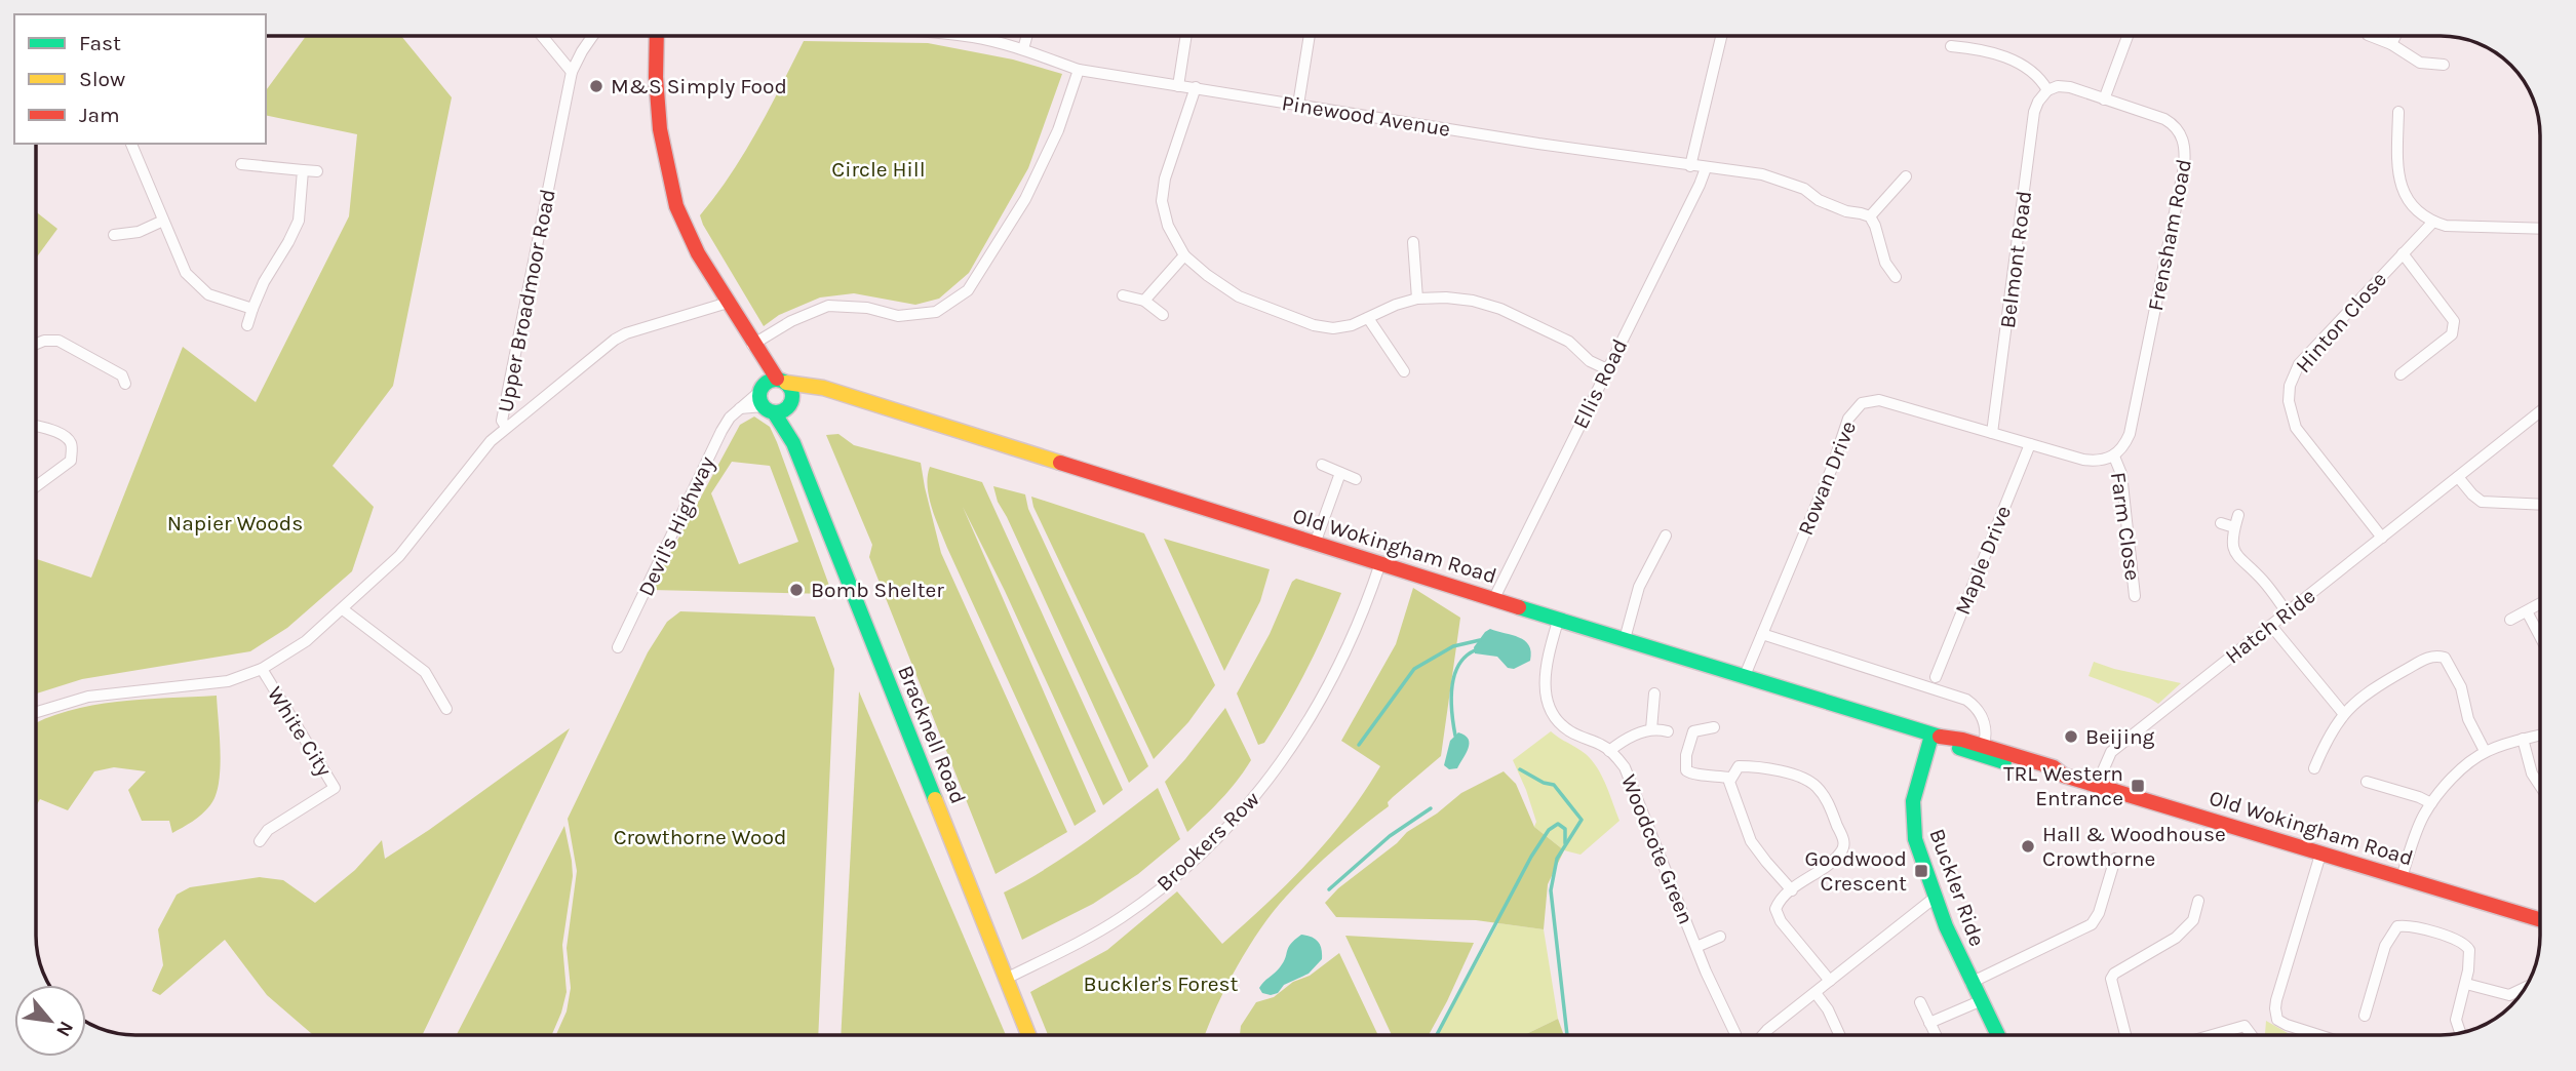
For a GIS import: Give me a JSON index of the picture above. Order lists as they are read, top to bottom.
{
  "streets": {
    "street": [
      "Pinewood Avenue",
      "Frensham Road",
      "Belmont Road",
      "Upper Broadmoor Road",
      "Hinton Close",
      "Ellis Road",
      "Rowan Drive",
      "Devil's Highway",
      "Farm Close",
      "Old Wokingham Road",
      "Maple Drive",
      "Hatch Ride",
      "White City",
      "Bracknell Road",
      "Brookers Row",
      "Woodcote Green",
      "Buckler Ride"
    ]
  },
  "crossings": [
    ["Pinewood Avenue", "Ellis Road"],
    ["Frensham Road", "Belmont Road"],
    ["Frensham Road", "Rowan Drive"],
    ["Frensham Road", "Farm Close"],
    ["Belmont Road", "Rowan Drive"],
    ["Upper Broadmoor Road", "White City"],
    ["Hinton Close", "Hatch Ride"],
    ["Ellis Road", "Old Wokingham Road"],
    ["Rowan Drive", "Farm Close"],
    ["Rowan Drive", "Old Wokingham Road"],
    ["Rowan Drive", "Maple Drive"],
    ["Devil's Highway", "Old Wokingham Road"],
    ["Devil's Highway", "Bracknell Road"],
    ["Old Wokingham Road", "Hatch Ride"],
    ["Old Wokingham Road", "Bracknell Road"],
    ["Old Wokingham Road", "Brookers Row"],
    ["Old Wokingham Road", "Woodcote Green"],
    ["Old Wokingham Road", "Buckler Ride"],
    ["Bracknell Road", "Brookers Row"]
  ],
  "parks": [
    "Circle Hill",
    "Napier Woods",
    "Crowthorne Wood",
    "Buckler's Forest"
  ],
  "places": {
    "other": [
      "M&S Simply Food",
      "Bomb Shelter",
      "Beijing",
      "Hall & Woodhouse Crowthorne"
    ],
    "transit": ["TRL Western Entrance", "Goodwood Crescent"]
  },
  "legend": ["Fast", "Slow", "Jam"],
  "north": "bottom right"
}
